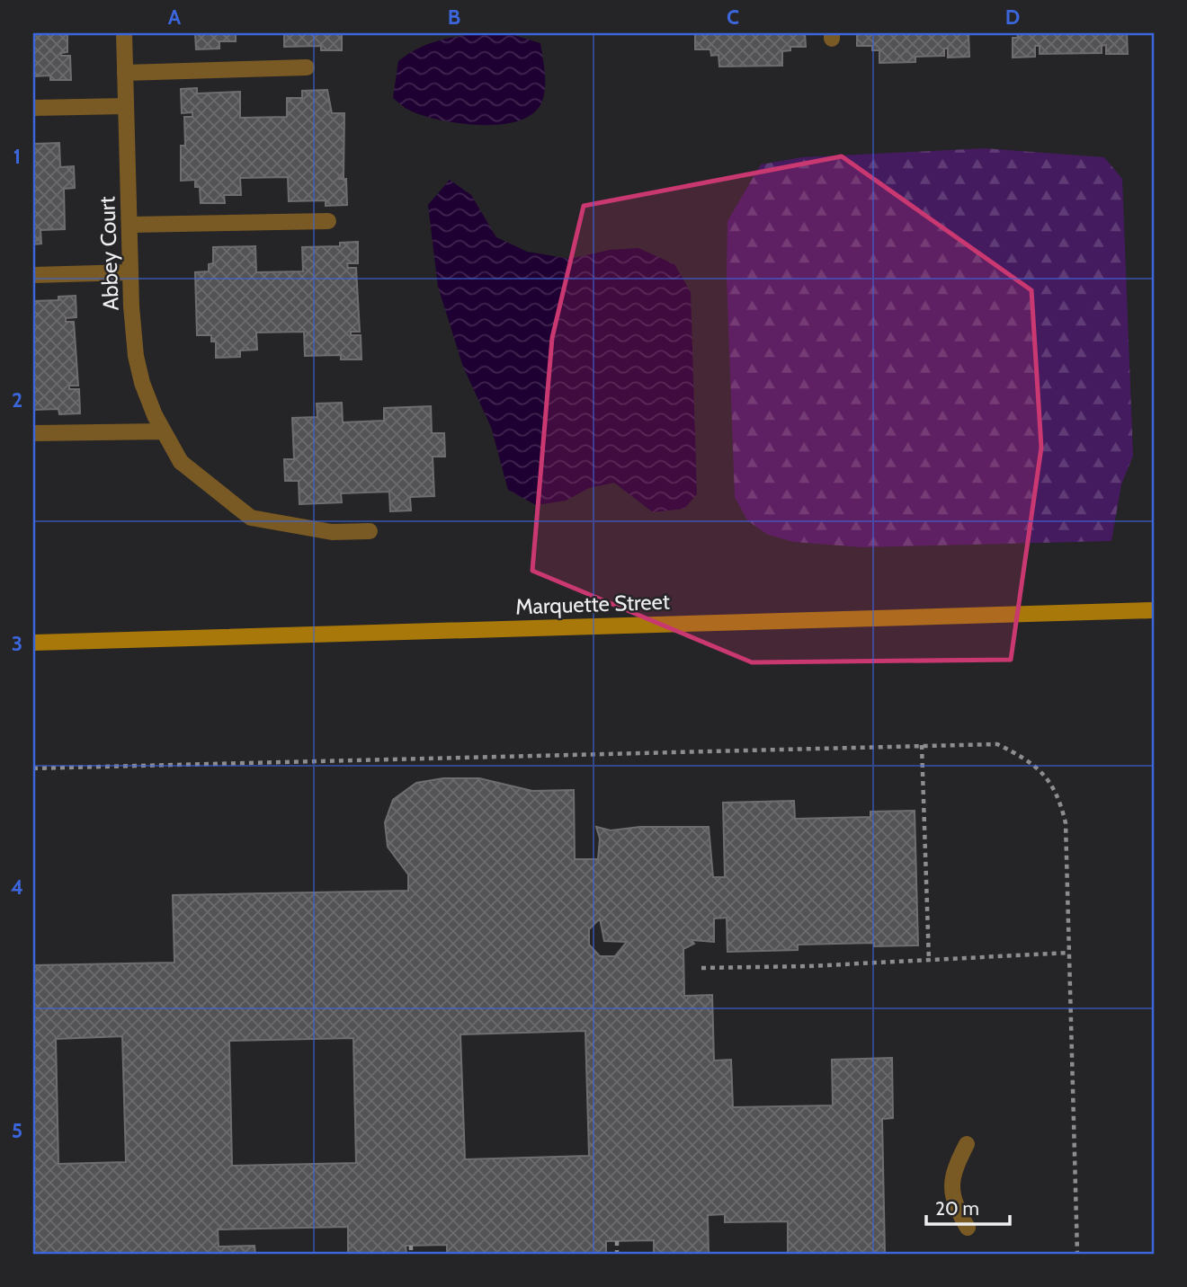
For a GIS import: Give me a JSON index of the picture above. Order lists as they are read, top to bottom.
{
  "streets": {
    "street": ["Abbey Court", "Marquette Street"]
  },
  "scale_bar": "20 m",
  "grid": {
    "columns": [
      "A",
      "B",
      "C",
      "D"
    ],
    "rows": [
      "1",
      "2",
      "3",
      "4",
      "5"
    ]
  }
}
